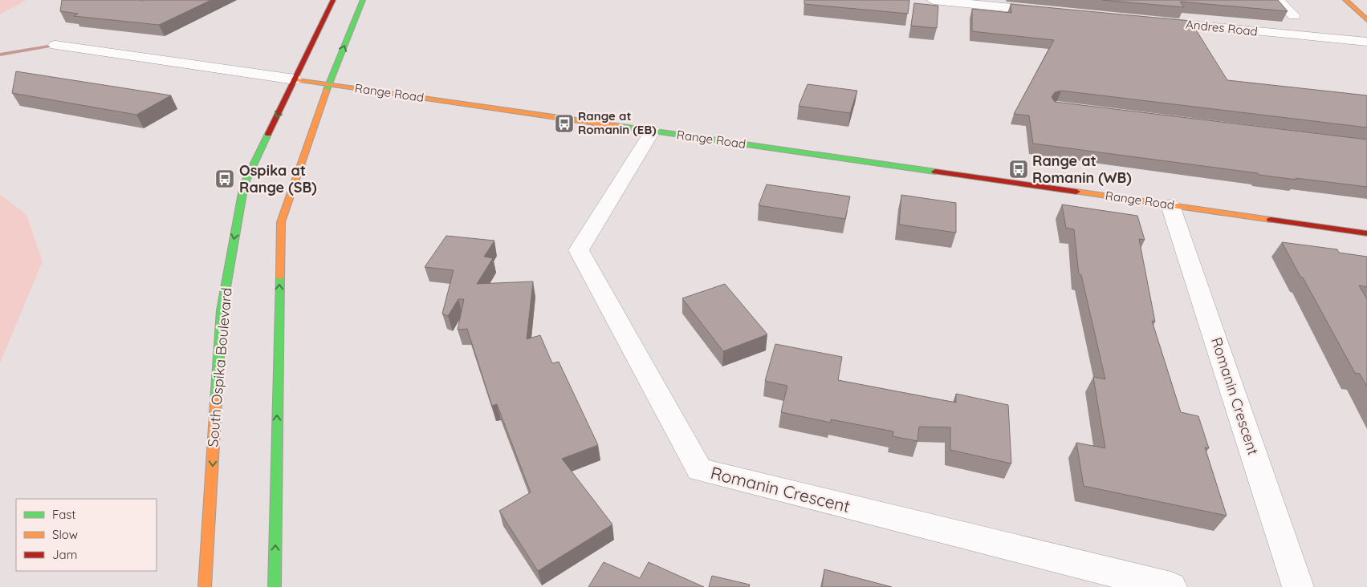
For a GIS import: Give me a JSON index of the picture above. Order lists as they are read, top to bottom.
{
  "streets": {
    "main road": ["Range Road", "South Ospika Boulevard"],
    "street": ["Andres Road", "Romanin Crescent"]
  },
  "crossings": [
    ["Range Road", "South Ospika Boulevard"],
    ["Range Road", "Romanin Crescent"]
  ],
  "places": {
    "bus stop": ["Range at Romanin (EB)", "Range at Romanin (WB)", "Ospika at Range (SB)"]
  },
  "legend": ["Fast", "Slow", "Jam"]
}
